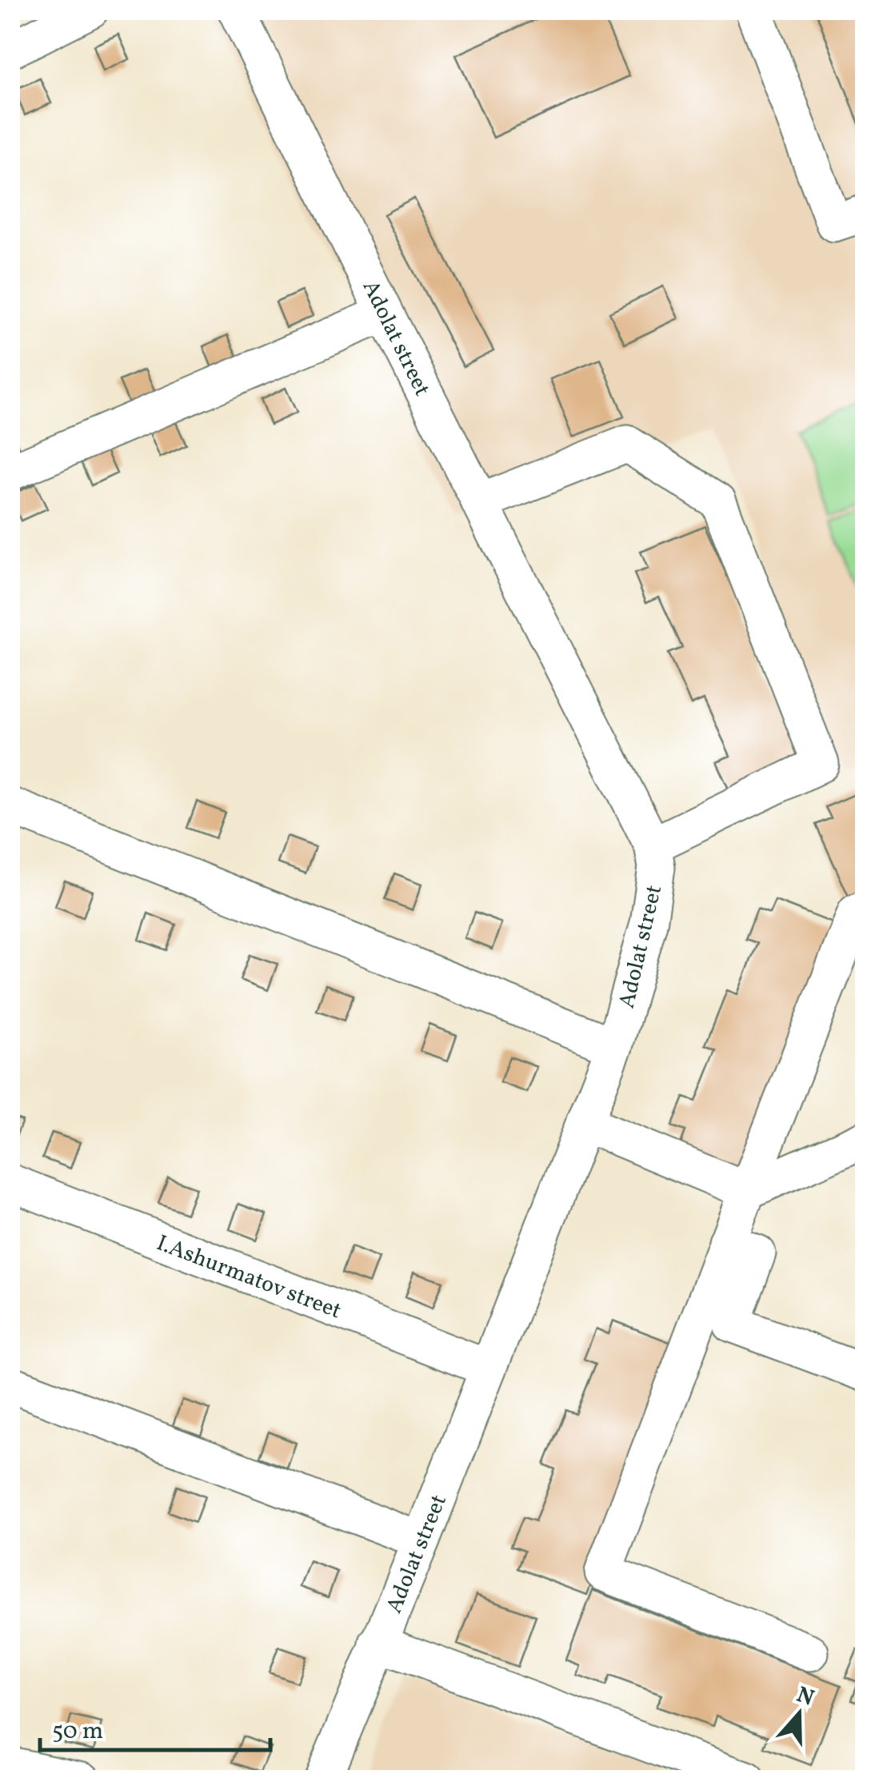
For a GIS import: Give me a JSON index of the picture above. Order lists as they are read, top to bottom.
{
  "streets": {
    "street": ["Adolat street", "I.Ashurmatov street"]
  },
  "crossings": [
    ["Adolat street", "I.Ashurmatov street"]
  ],
  "scale_bar": "50 m",
  "north": "top"
}
